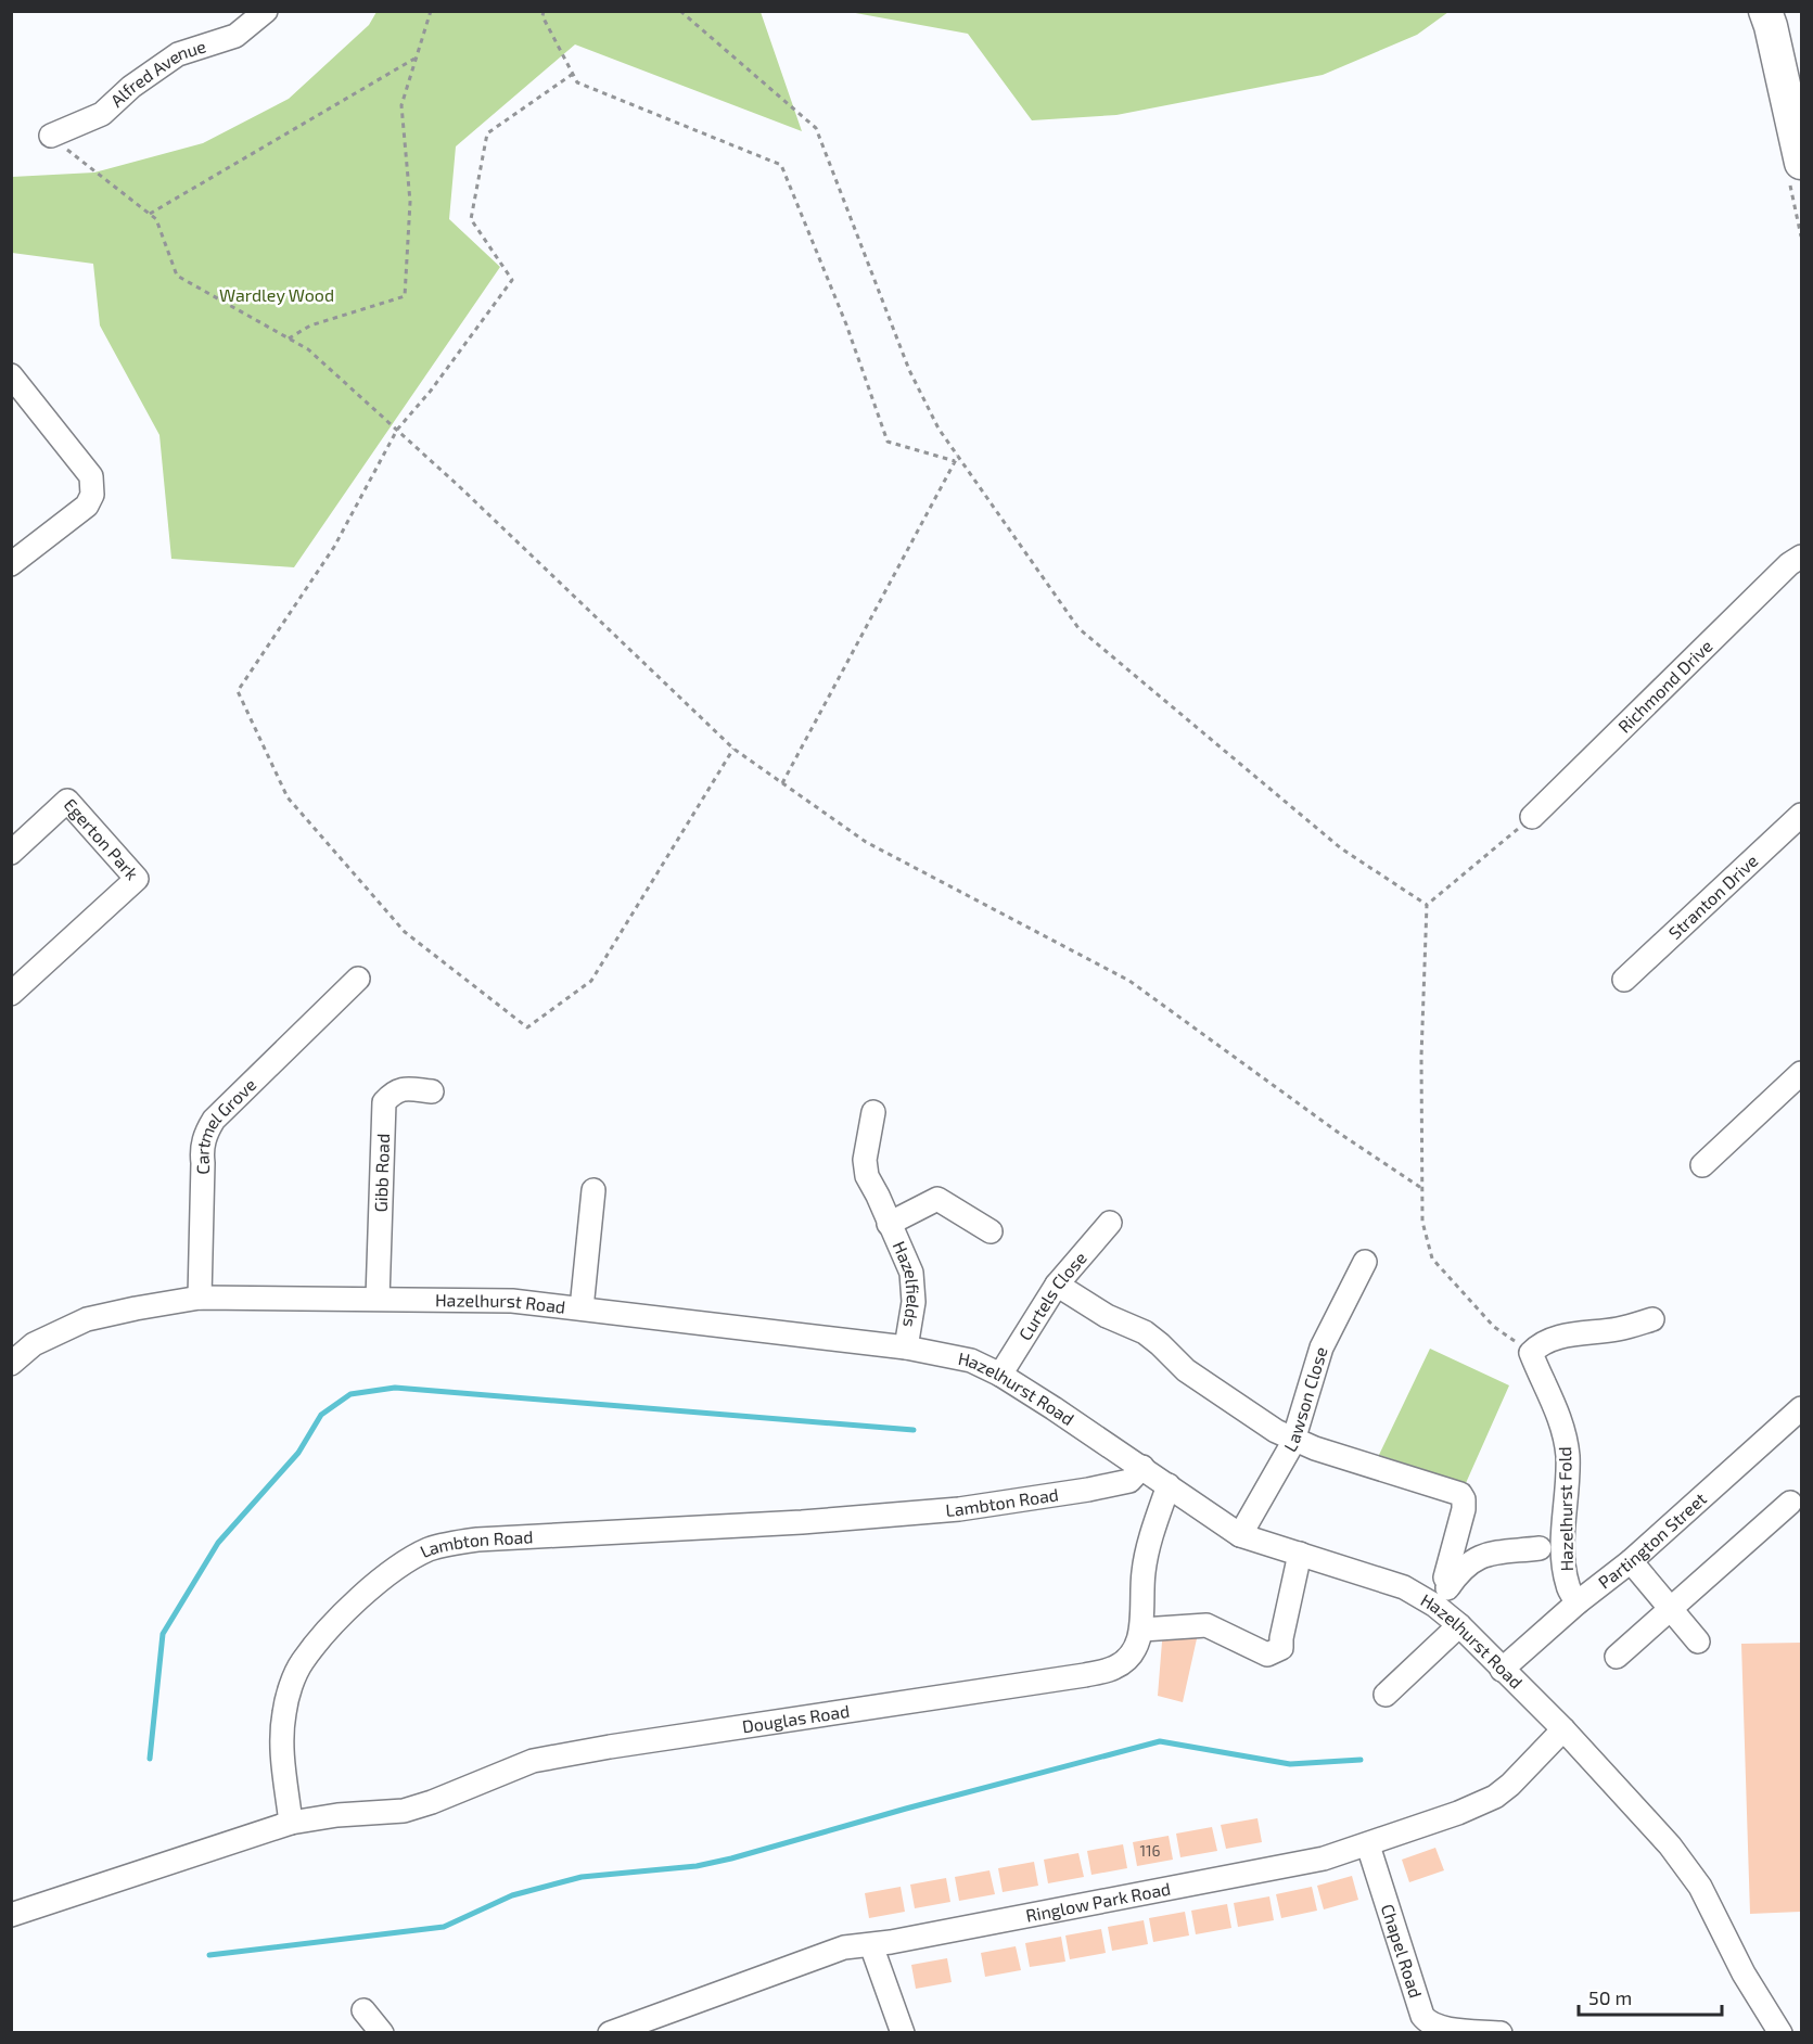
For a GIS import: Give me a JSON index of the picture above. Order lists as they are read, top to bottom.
{
  "streets": {
    "street": [
      "Alfred Avenue",
      "Richmond Drive",
      "Egerton Park",
      "Stranton Drive",
      "Cartmel Grove",
      "Gibb Road",
      "Hazelfields",
      "Curtels Close",
      "Hazelhurst Road",
      "Lawson Close",
      "Lambton Road",
      "Hazelhurst Fold",
      "Partington Street",
      "Douglas Road",
      "Ringlow Park Road",
      "Chapel Road"
    ]
  },
  "crossings": [
    ["Cartmel Grove", "Hazelhurst Road"],
    ["Gibb Road", "Hazelhurst Road"],
    ["Hazelfields", "Hazelhurst Road"],
    ["Curtels Close", "Hazelhurst Road"],
    ["Hazelhurst Road", "Lawson Close"],
    ["Hazelhurst Road", "Lambton Road"],
    ["Hazelhurst Road", "Partington Street"],
    ["Hazelhurst Road", "Douglas Road"],
    ["Hazelhurst Road", "Ringlow Park Road"],
    ["Lambton Road", "Douglas Road"],
    ["Hazelhurst Fold", "Partington Street"],
    ["Ringlow Park Road", "Chapel Road"]
  ],
  "parks": ["Wardley Wood"],
  "house_numbers": ["116"],
  "scale_bar": "50 m"
}
